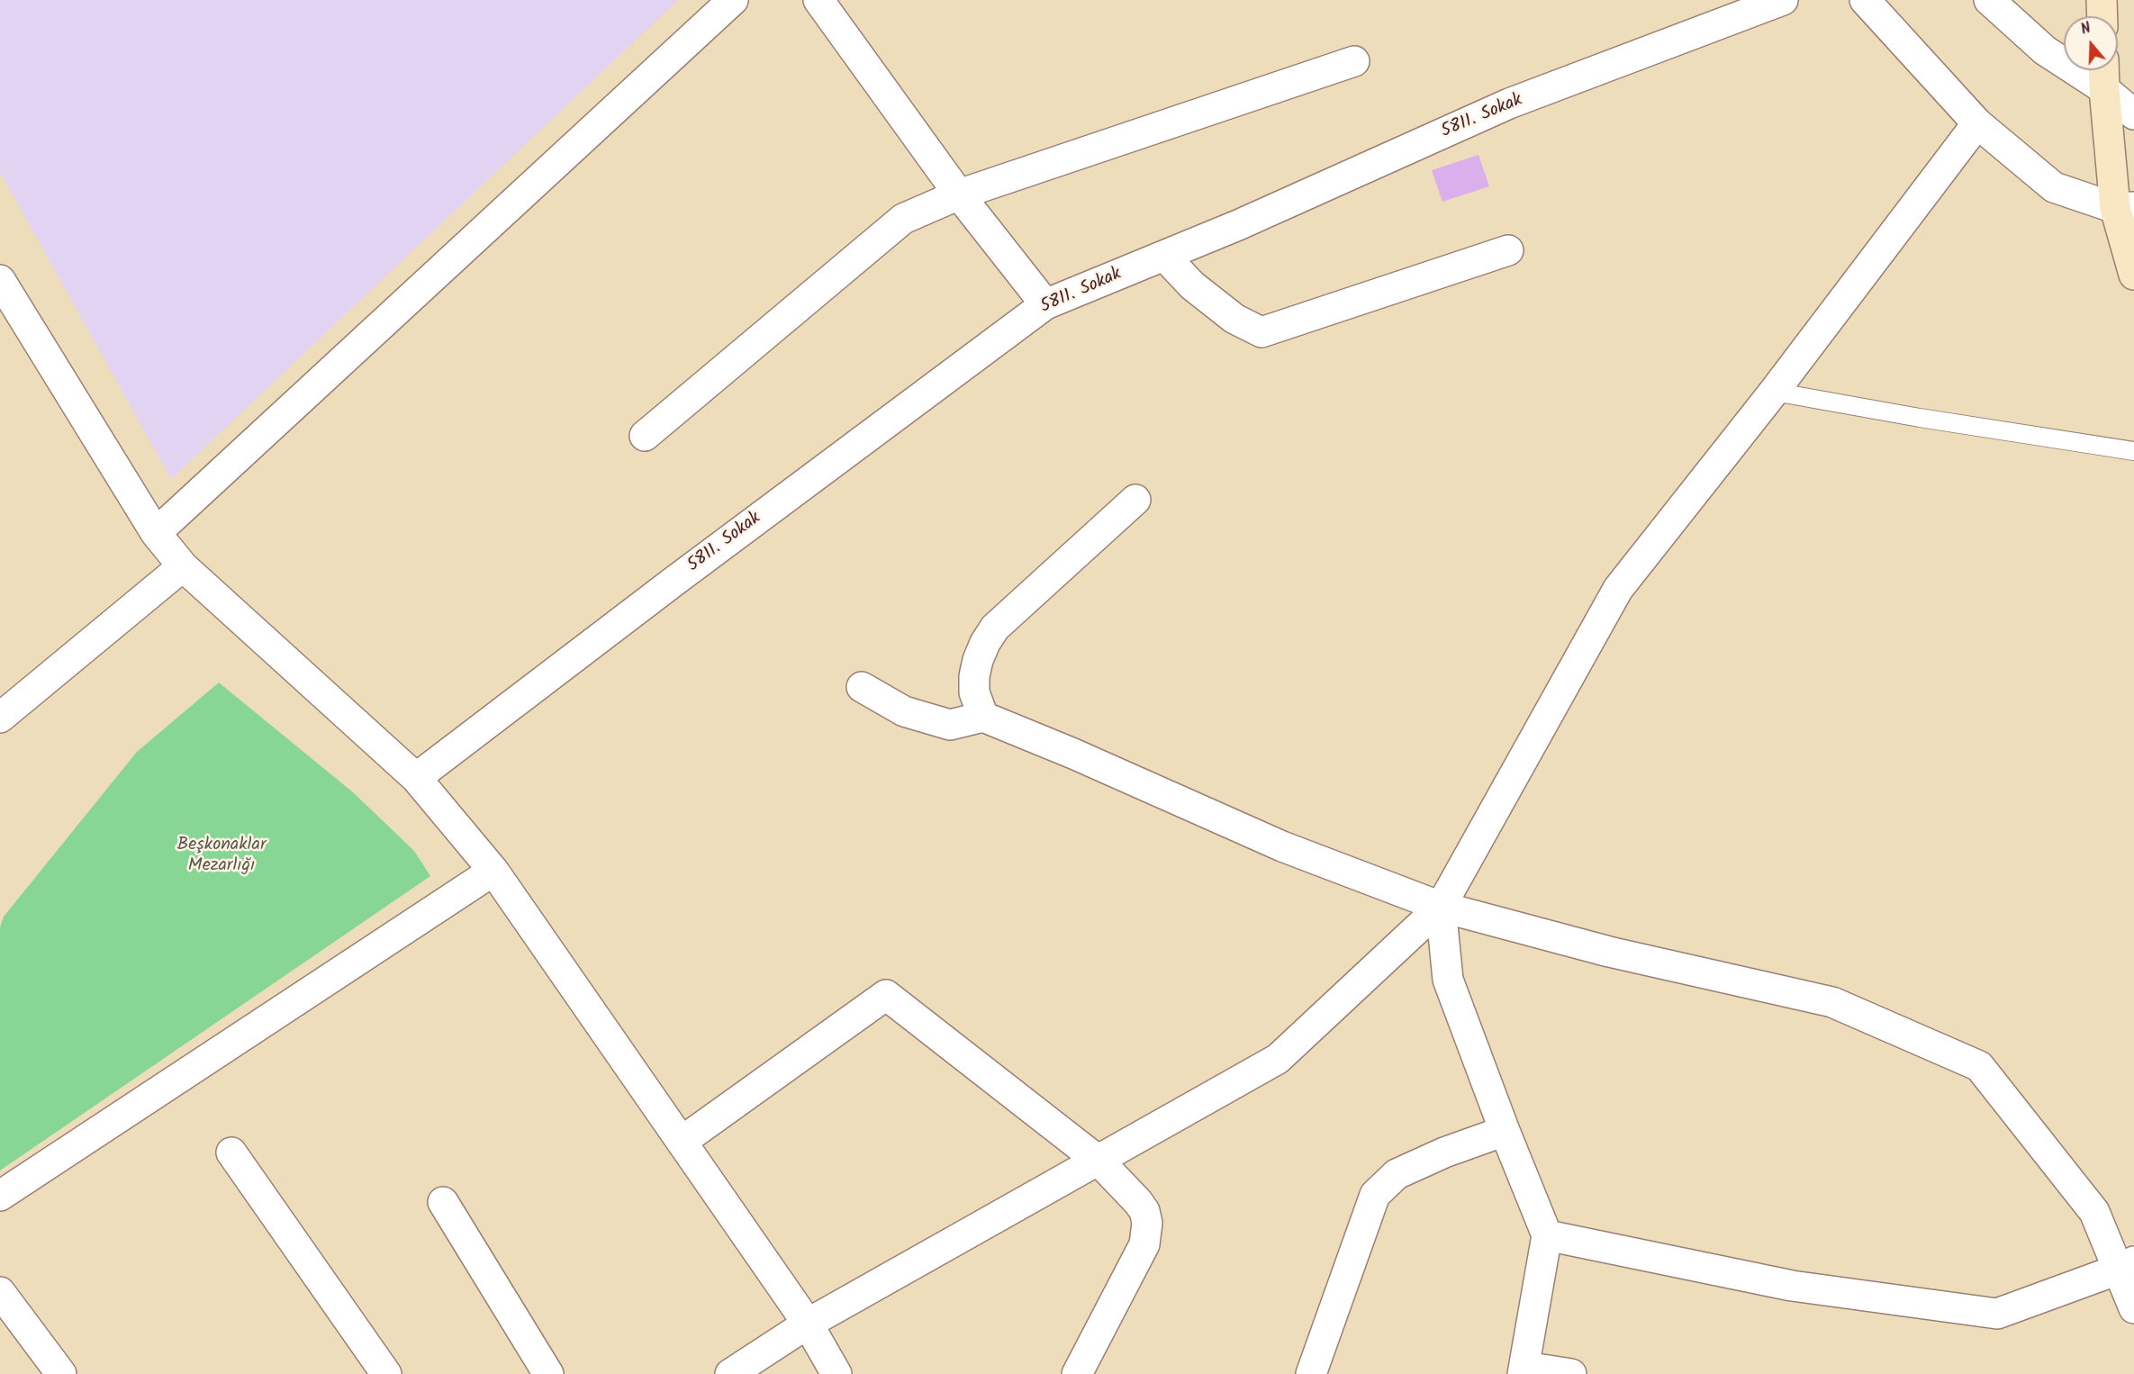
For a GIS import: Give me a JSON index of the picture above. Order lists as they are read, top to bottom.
{
  "streets": {
    "street": ["5811. Sokak"]
  },
  "parks": ["Beşkonaklar Mezarlığı"],
  "north": "top"
}
